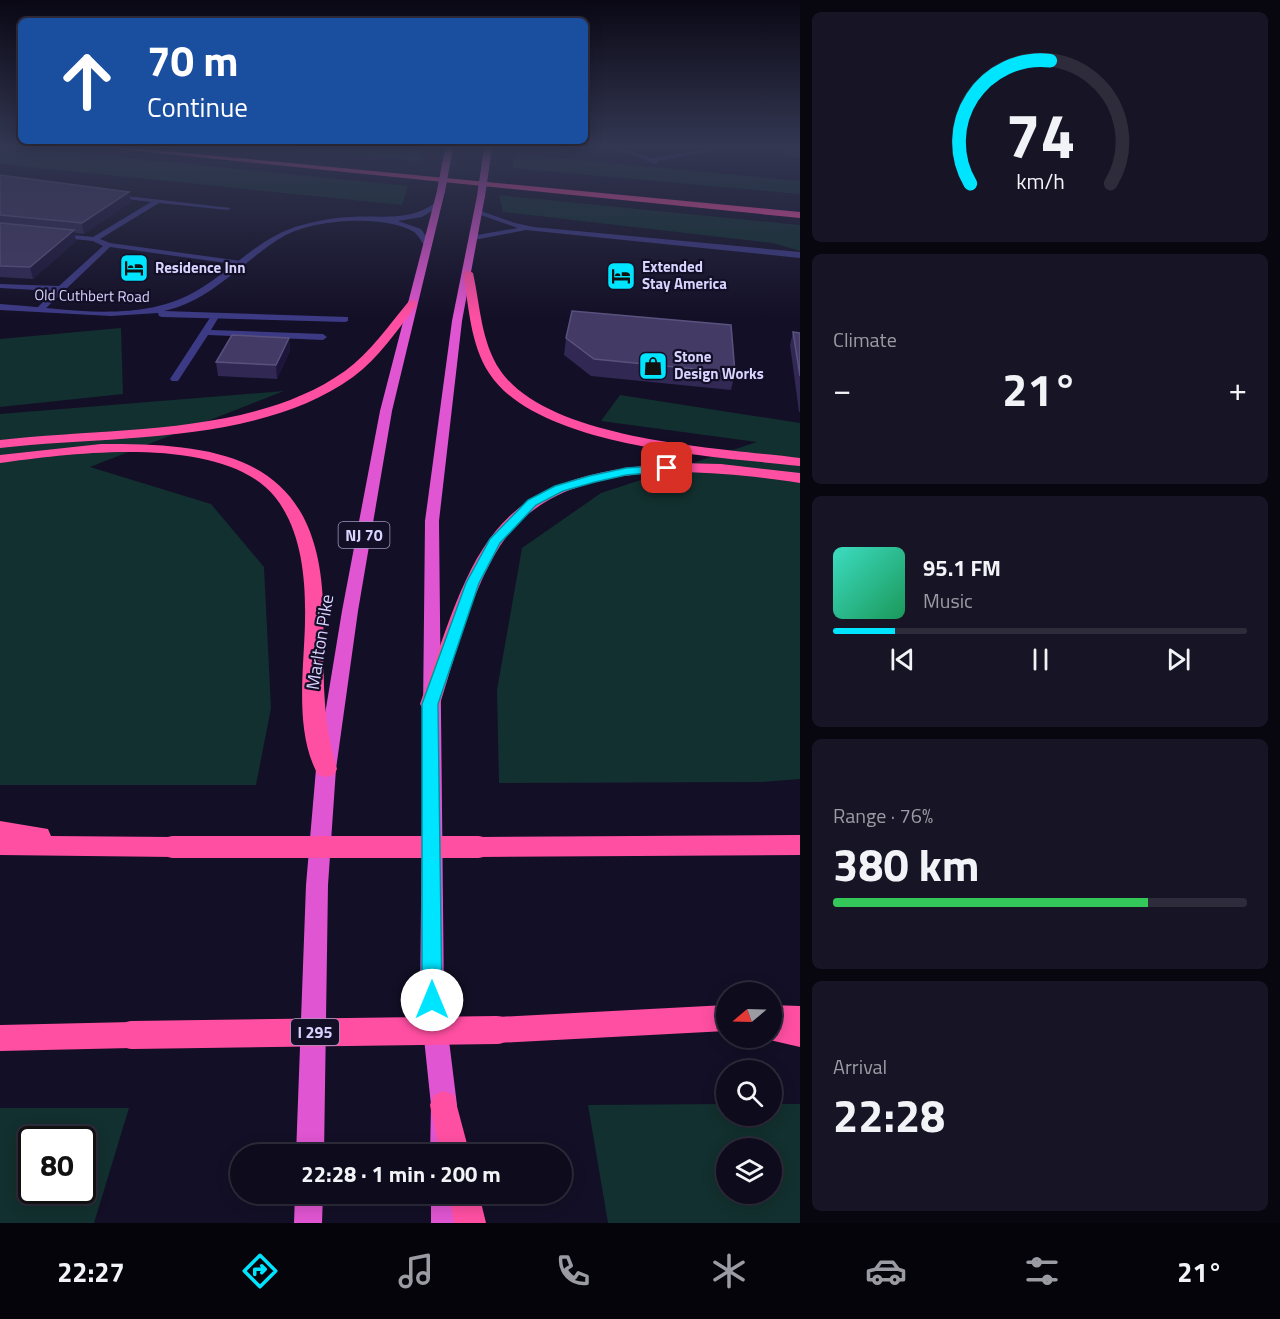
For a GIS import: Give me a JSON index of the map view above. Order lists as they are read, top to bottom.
{
  "streets": {
    "highway": ["NJ 70", "Marlton Pike", "I 295"],
    "street": ["Old Cuthbert Road"]
  },
  "crossings": [
    ["Old Cuthbert Road", "Marlton Pike"]
  ],
  "places": {
    "hotel": ["Residence Inn", "Extended Stay America"],
    "shop": ["Stone Design Works"]
  },
  "north": "left",
  "page": {
    "turn": ["70 m", "Continue"],
    "tile": [
      "Climate",
      ["Range · 76%", "380 km"],
      ["Arrival", "22:28"]
    ],
    "heat": ["−", "21°", "+"],
    "song": ["95.1 FM", "Music"],
    "limit": "80",
    "trip": "22:28 · 1 min · 200 m",
    "tabs": ["22:27", "21°"],
    "gauge": ["74", "km/h"]
  }
}
